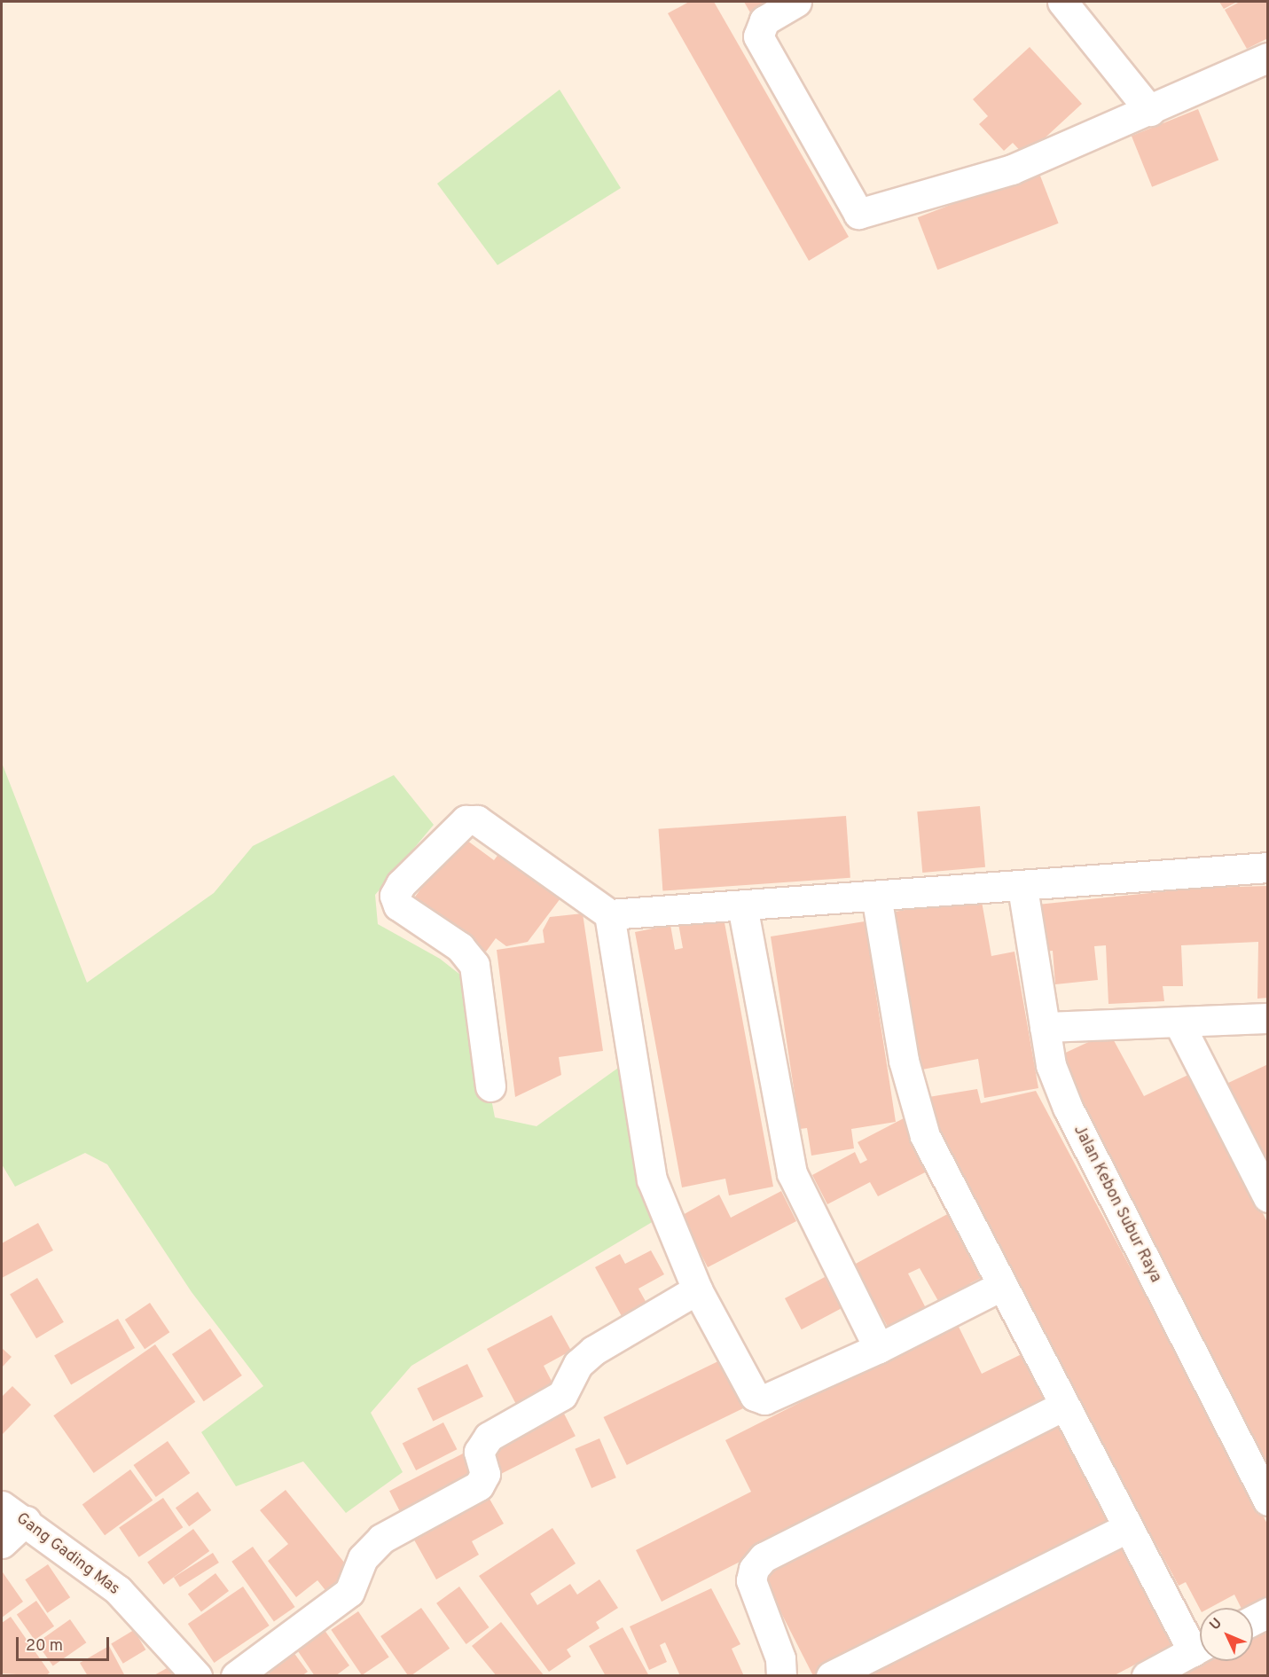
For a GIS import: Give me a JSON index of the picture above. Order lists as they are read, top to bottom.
{
  "streets": {
    "street": ["Jalan Kebon Subur Raya", "Gang Gading Mas"]
  },
  "scale_bar": "20 m",
  "north": "top left"
}
